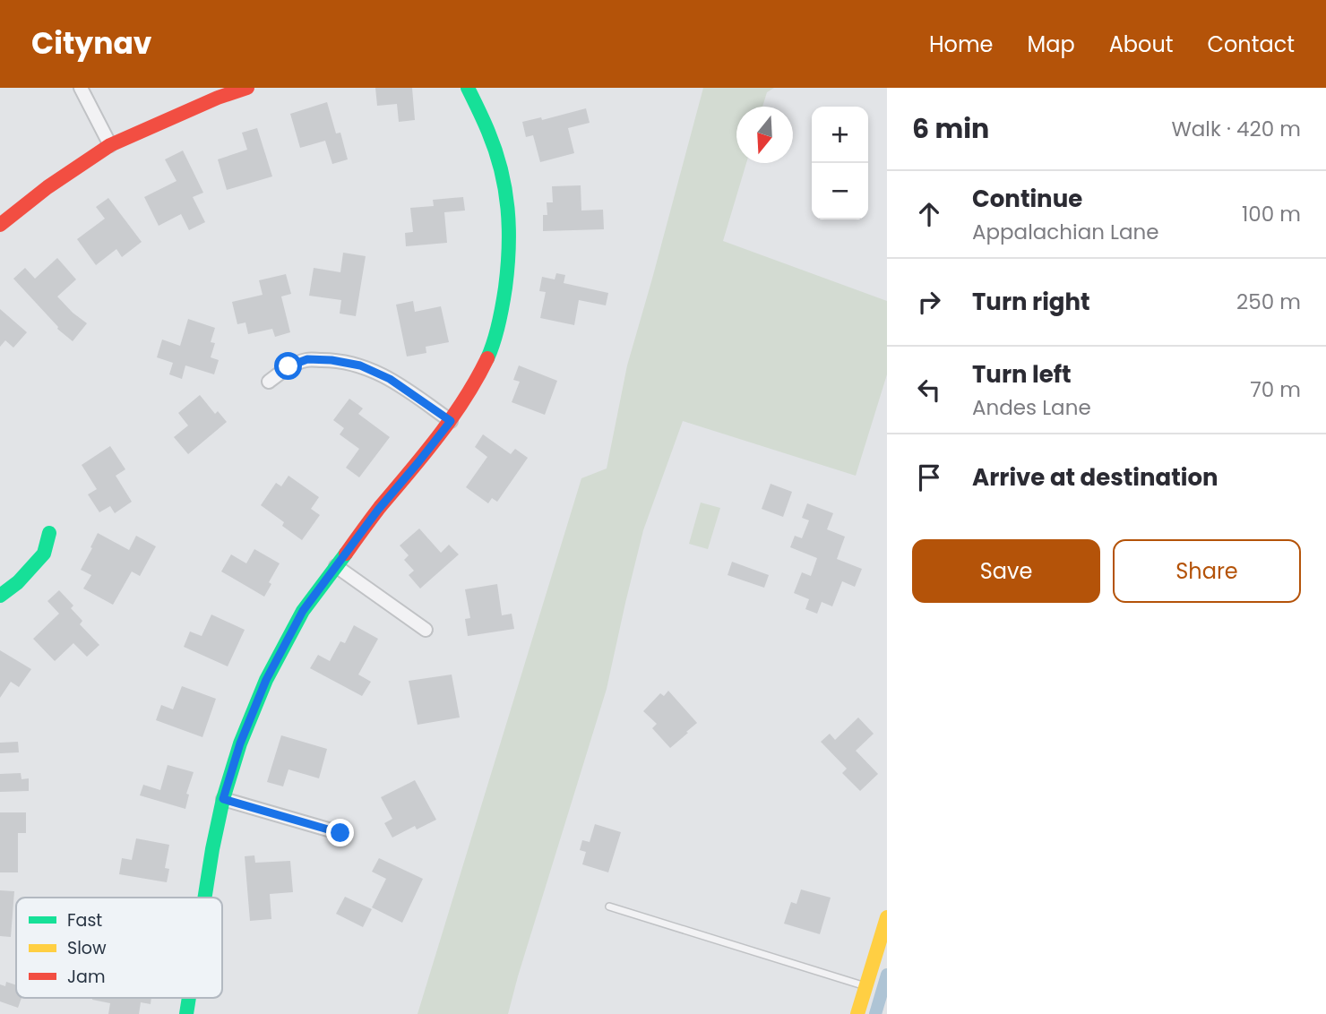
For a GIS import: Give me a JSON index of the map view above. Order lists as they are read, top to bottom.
{
  "legend": ["Fast", "Slow", "Jam"],
  "north": "bottom",
  "page": {
    "header": "Citynav",
    "nav": [
      "Home",
      "Map",
      "About",
      "Contact"
    ],
    "heading": ["6 min", "Walk · 420 m"],
    "map_buttons": ["+", "−"],
    "list": [
      ["Continue", "Appalachian Lane", "100 m"],
      ["Turn right", "250 m"],
      ["Turn left", "Andes Lane", "70 m"],
      "Arrive at destination"
    ],
    "buttons": ["Save", "Share"]
  }
}
